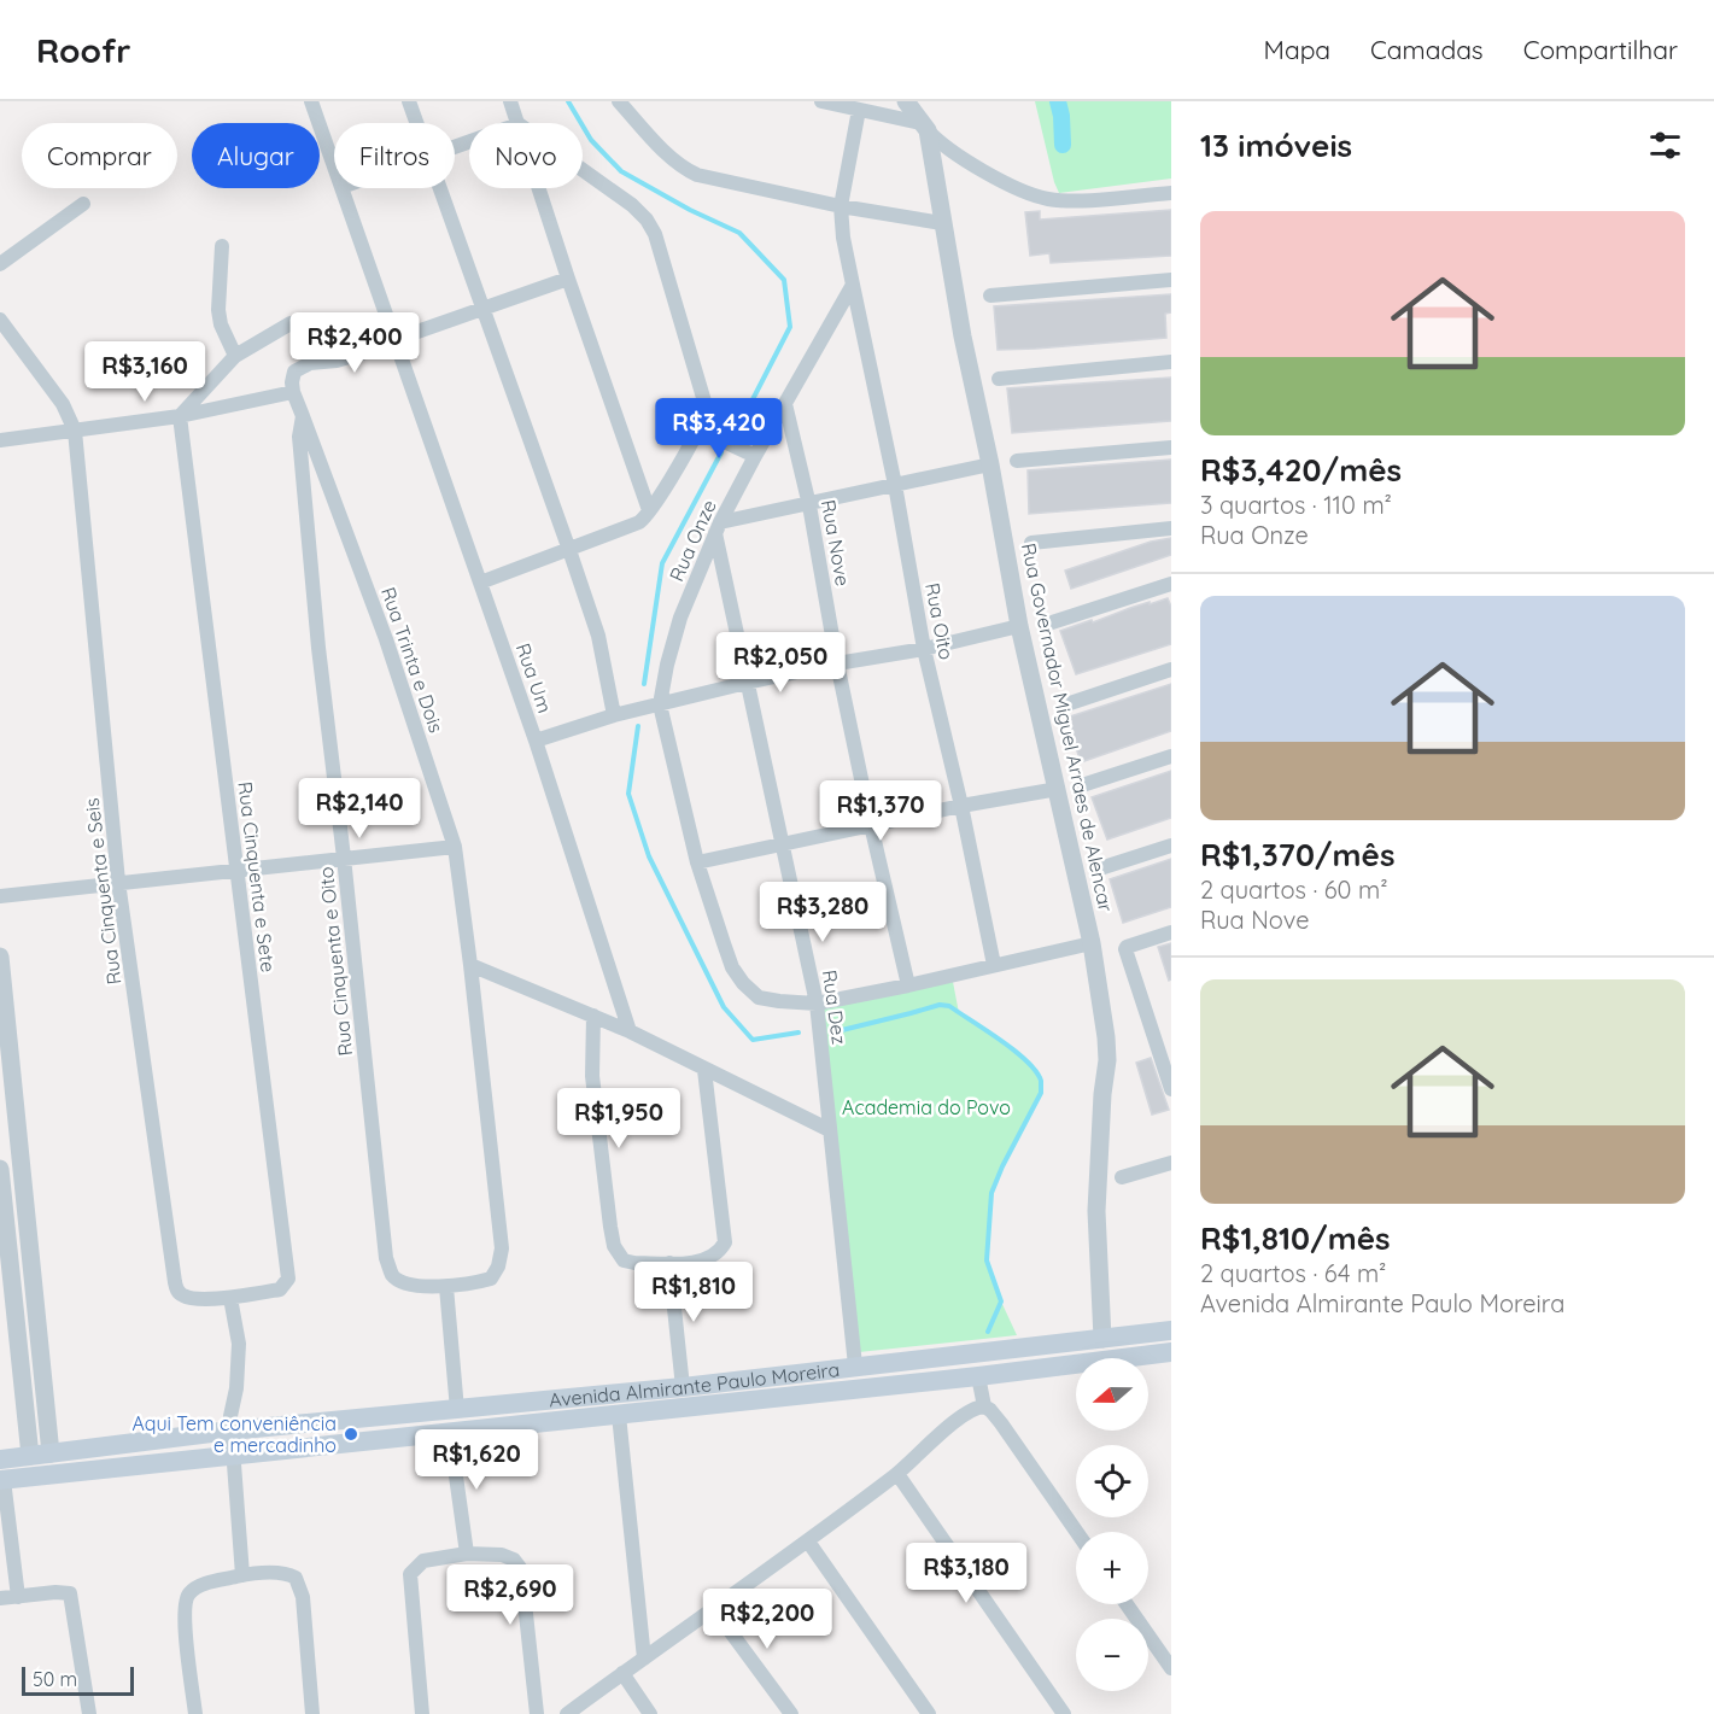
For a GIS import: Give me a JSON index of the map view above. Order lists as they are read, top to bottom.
{
  "streets": {
    "main road": ["Avenida Almirante Paulo Moreira"],
    "street": [
      "Rua Onze",
      "Rua Nove",
      "Rua Oito",
      "Rua Trinta e Dois",
      "Rua Um",
      "Rua Governador Miguel Arraes de Alencar",
      "Rua Cinquenta e Sete",
      "Rua Cinquenta e Seis",
      "Rua Cinquenta e Oito",
      "Rua Dez"
    ]
  },
  "crossings": [
    ["Rua Onze", "Rua Nove"],
    ["Rua Onze", "Rua Oito"],
    ["Rua Onze", "Rua Dez"],
    ["Rua Trinta e Dois", "Rua Cinquenta e Oito"],
    ["Rua Um", "Rua Cinquenta e Oito"],
    ["Rua Governador Miguel Arraes de Alencar", "Avenida Almirante Paulo Moreira"],
    ["Rua Cinquenta e Sete", "Rua Cinquenta e Seis"],
    ["Rua Dez", "Avenida Almirante Paulo Moreira"]
  ],
  "parks": ["Academia do Povo"],
  "places": ["Aqui Tem conveniência e mercadinho"],
  "scale_bar": "50 m",
  "north": "left",
  "page": {
    "header": "Roofr",
    "nav": ["Mapa", "Camadas", "Compartilhar"],
    "heading": "13 imóveis",
    "chip": [
      "Comprar",
      "Alugar",
      "Filtros",
      "Novo"
    ],
    "list": [
      {
        "name": "R$3,420/mês",
        "note": "3 quartos · 110 m² · Rua Onze"
      },
      {
        "name": "R$1,370/mês",
        "note": "2 quartos · 60 m² · Rua Nove"
      },
      {
        "name": "R$1,810/mês",
        "note": "2 quartos · 64 m² · Avenida Almirante Paulo Moreira"
      }
    ],
    "price": [
      "R$2,400",
      "R$3,160",
      "R$3,420",
      "R$2,050",
      "R$2,140",
      "R$1,370",
      "R$3,280",
      "R$1,950",
      "R$1,810",
      "R$1,620",
      "R$3,180",
      "R$2,690",
      "R$2,200"
    ],
    "map_buttons": ["+", "−"],
    "scale": "50 m"
  }
}
